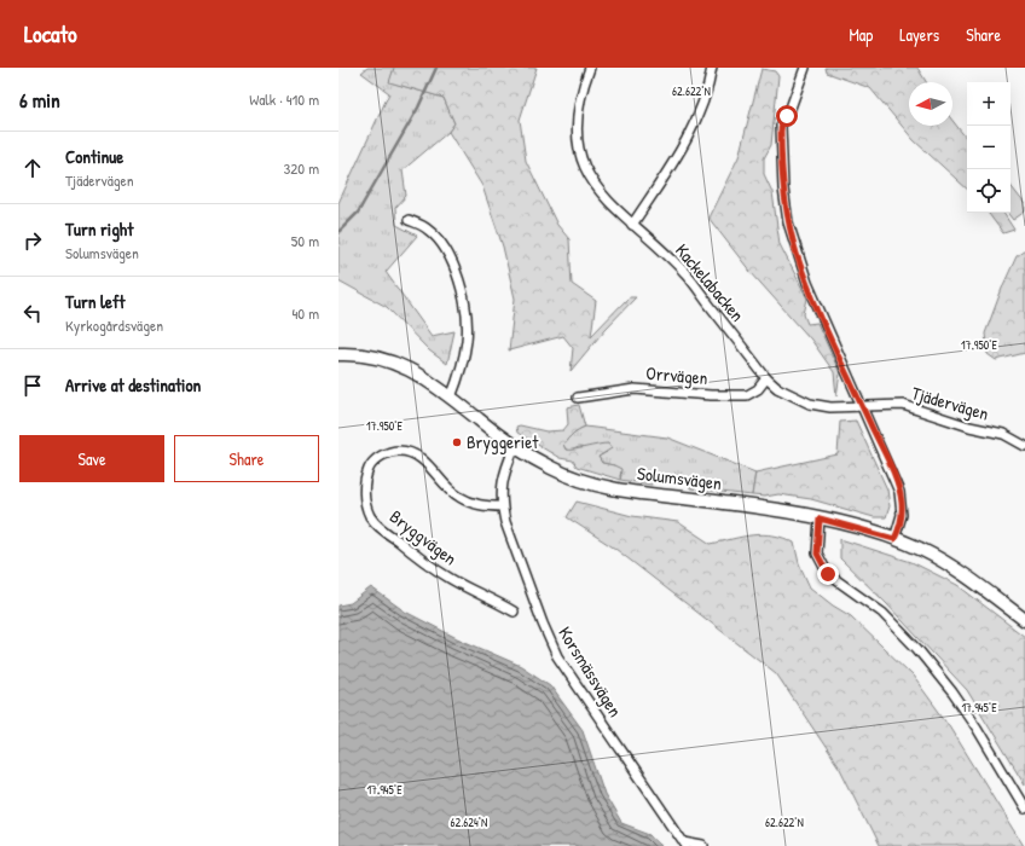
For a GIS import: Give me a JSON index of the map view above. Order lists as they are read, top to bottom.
{
  "streets": {
    "main road": ["Solumsvägen"],
    "street": [
      "Kackelabacken",
      "Orrvägen",
      "Tjädervägen",
      "Bryggvägen",
      "Korsmässvägen"
    ]
  },
  "crossings": [
    ["Kackelabacken", "Orrvägen"],
    ["Kackelabacken", "Tjädervägen"],
    ["Solumsvägen", "Korsmässvägen"],
    ["Bryggvägen", "Korsmässvägen"]
  ],
  "places": ["Bryggeriet"],
  "north": "left",
  "page": {
    "header": "Locato",
    "nav": ["Map", "Layers", "Share"],
    "heading": ["6 min", "Walk · 410 m"],
    "map_buttons": ["+", "−"],
    "list": [
      ["Continue", "Tjädervägen", "320 m"],
      ["Turn right", "Solumsvägen", "50 m"],
      ["Turn left", "Kyrkogårdsvägen", "40 m"],
      "Arrive at destination"
    ],
    "buttons": ["Save", "Share"]
  },
  "coordinates": [
    "62.622°N",
    "17.950°E",
    "17.945°E",
    "62.624°N"
  ]
}
